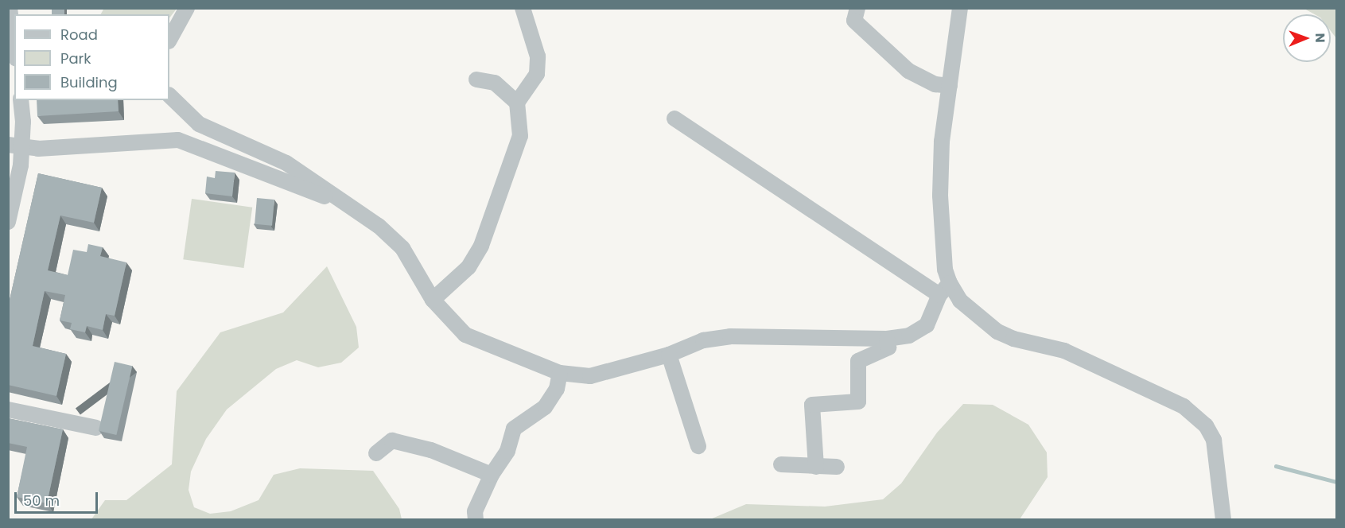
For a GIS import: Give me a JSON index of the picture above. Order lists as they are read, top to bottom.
{
  "legend": ["Road", "Park", "Building"],
  "scale_bar": "50 m",
  "north": "right"
}
